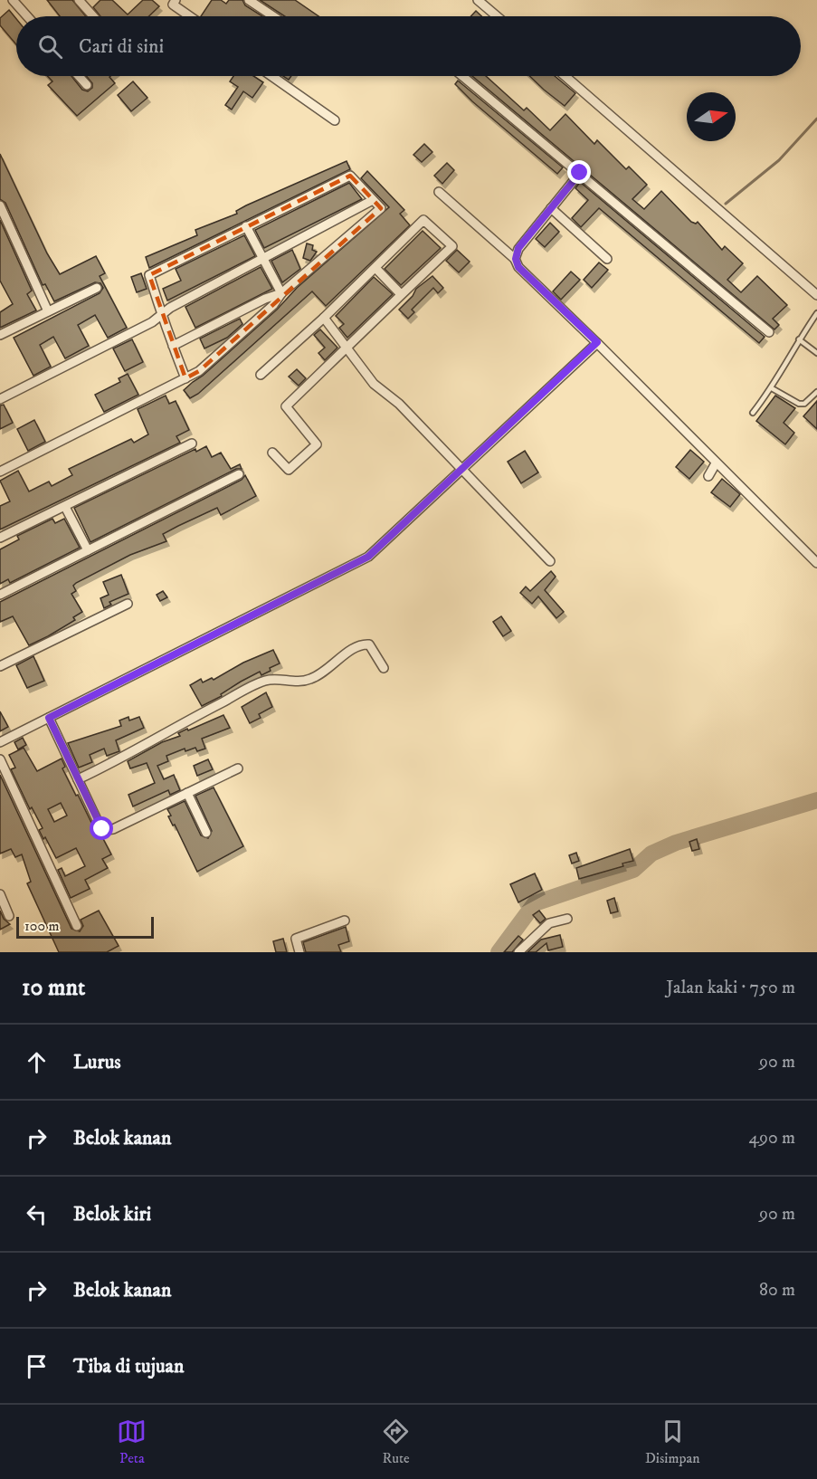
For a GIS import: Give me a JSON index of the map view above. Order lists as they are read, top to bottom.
{
  "scale_bar": "100 m",
  "north": "right",
  "page": {
    "search": "Cari di sini",
    "scale": "100 m",
    "heading": ["10 mnt", "Jalan kaki · 750 m"],
    "list": [
      ["Lurus", "90 m"],
      ["Belok kanan", "490 m"],
      ["Belok kiri", "90 m"],
      ["Belok kanan", "80 m"],
      "Tiba di tujuan"
    ],
    "nav": ["Peta", "Rute", "Disimpan"]
  }
}
